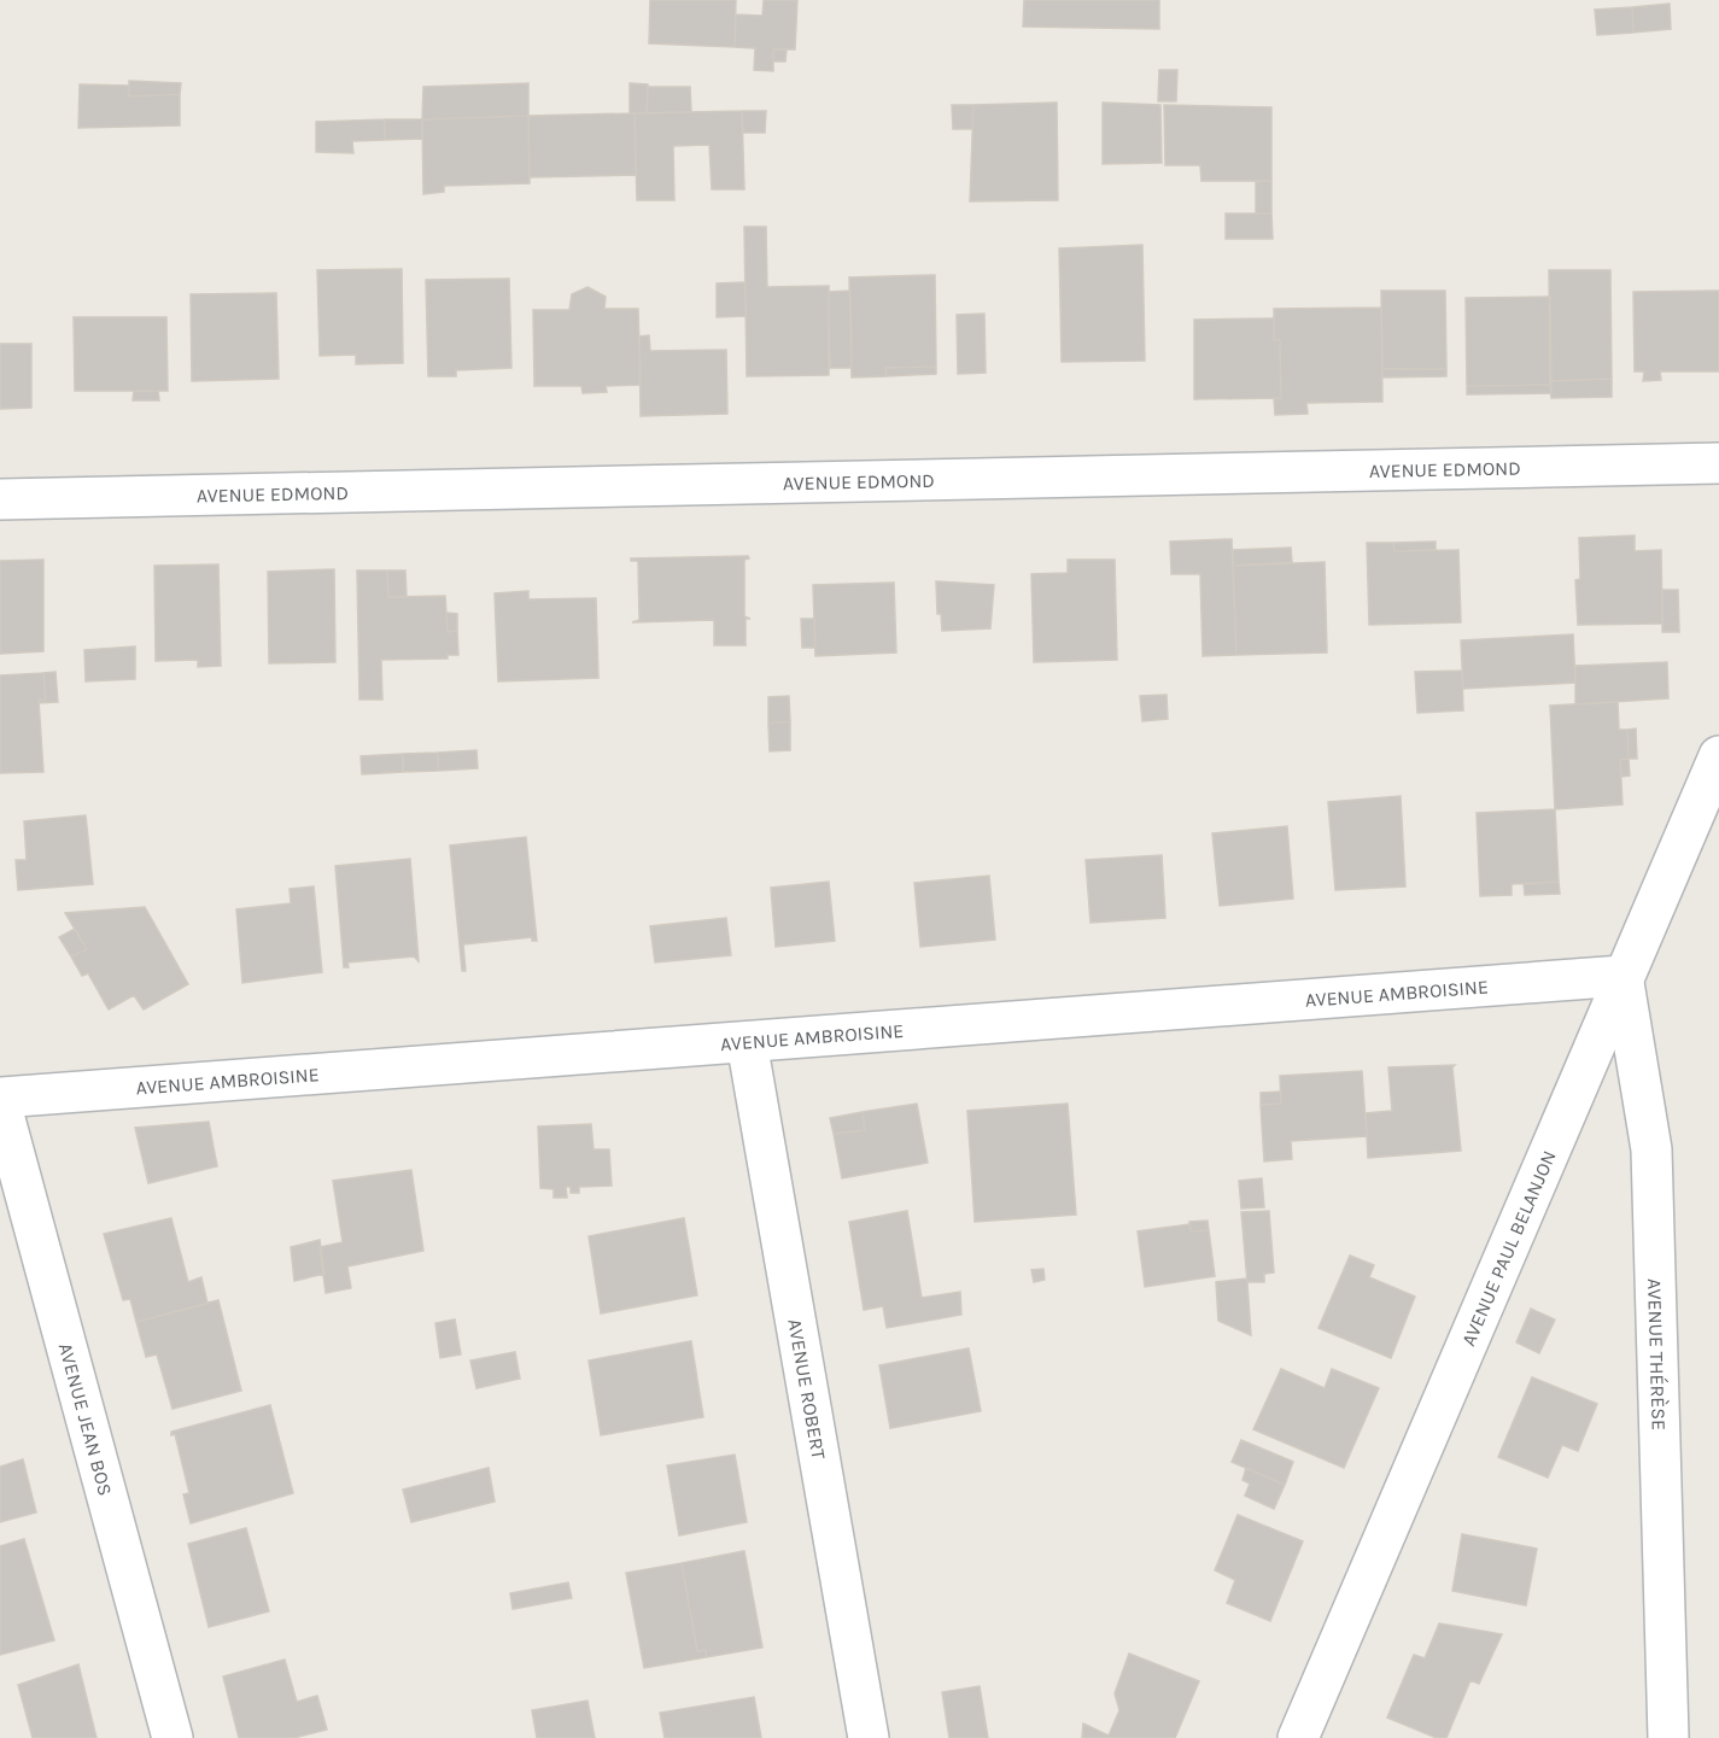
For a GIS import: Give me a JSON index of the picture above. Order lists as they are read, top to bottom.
{
  "streets": {
    "street": [
      "AVENUE EDMOND",
      "AVENUE AMBROISINE",
      "AVENUE PAUL BELANJON",
      "AVENUE THÉRÈSE",
      "AVENUE ROBERT",
      "AVENUE JEAN BOS"
    ]
  },
  "crossings": [
    ["AVENUE AMBROISINE", "AVENUE PAUL BELANJON"],
    ["AVENUE AMBROISINE", "AVENUE THÉRÈSE"],
    ["AVENUE AMBROISINE", "AVENUE ROBERT"],
    ["AVENUE AMBROISINE", "AVENUE JEAN BOS"],
    ["AVENUE PAUL BELANJON", "AVENUE THÉRÈSE"]
  ]
}
